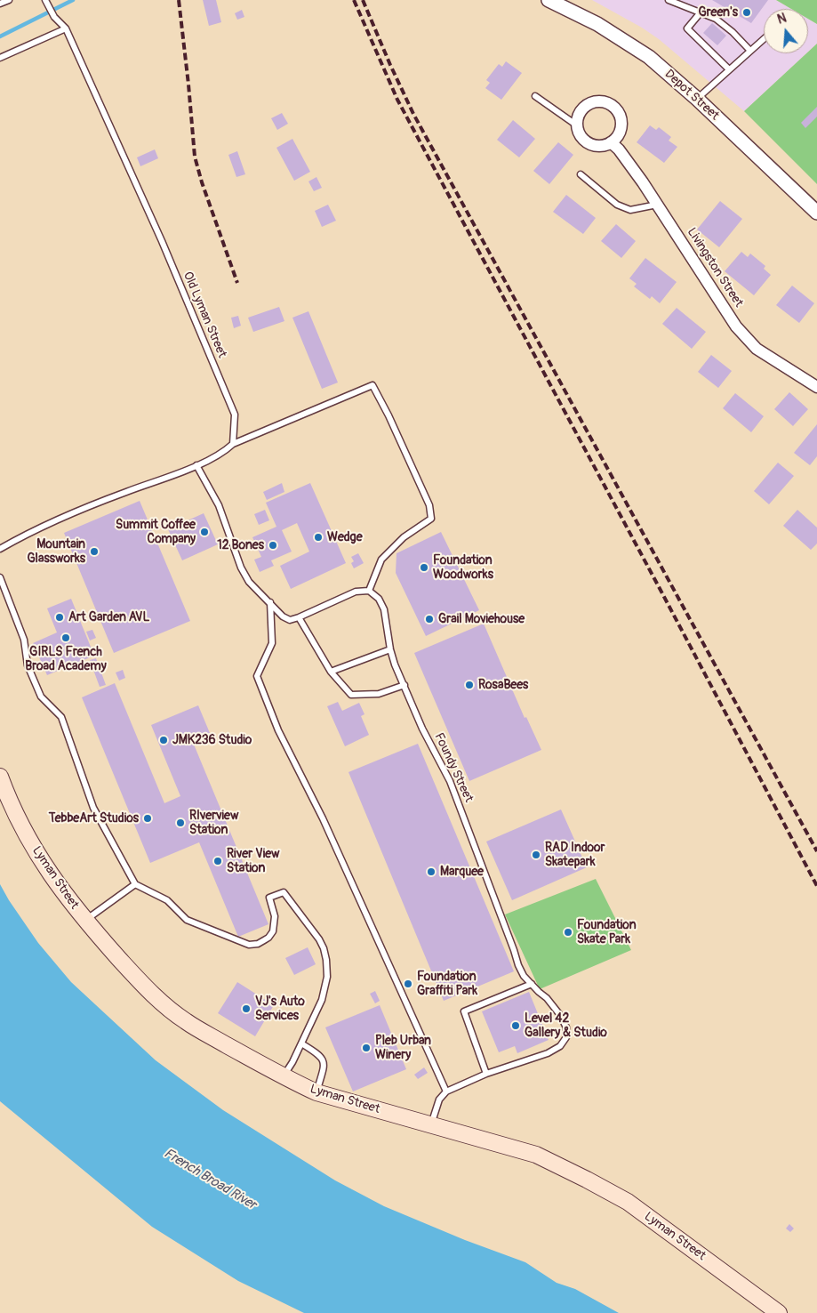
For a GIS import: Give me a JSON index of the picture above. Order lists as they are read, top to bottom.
{
  "streets": {
    "main road": ["Lyman Street"],
    "street": ["Depot Street", "Livingston Street"],
    "lane": ["Old Lyman Street", "Foundy Street"]
  },
  "water": ["French Broad River"],
  "places": [
    "Green's",
    "Summit Coffee Company",
    "Wedge",
    "12 Bones",
    "Mountain Glassworks",
    "Foundation Woodworks",
    "Art Garden AVL",
    "Grail Moviehouse",
    "GIRLS French Broad Academy",
    "RosaBees",
    "JMK236 Studio",
    "TebbeArt Studios",
    "RIverview Station",
    "RAD Indoor Skatepark",
    "River View Station",
    "Marquee",
    "Foundation Skate Park",
    "Foundation Graffiti Park",
    "VJ's Auto Services",
    "Level 42 Gallery & Studio",
    "Pleb Urban Winery"
  ],
  "north": "top"
}
